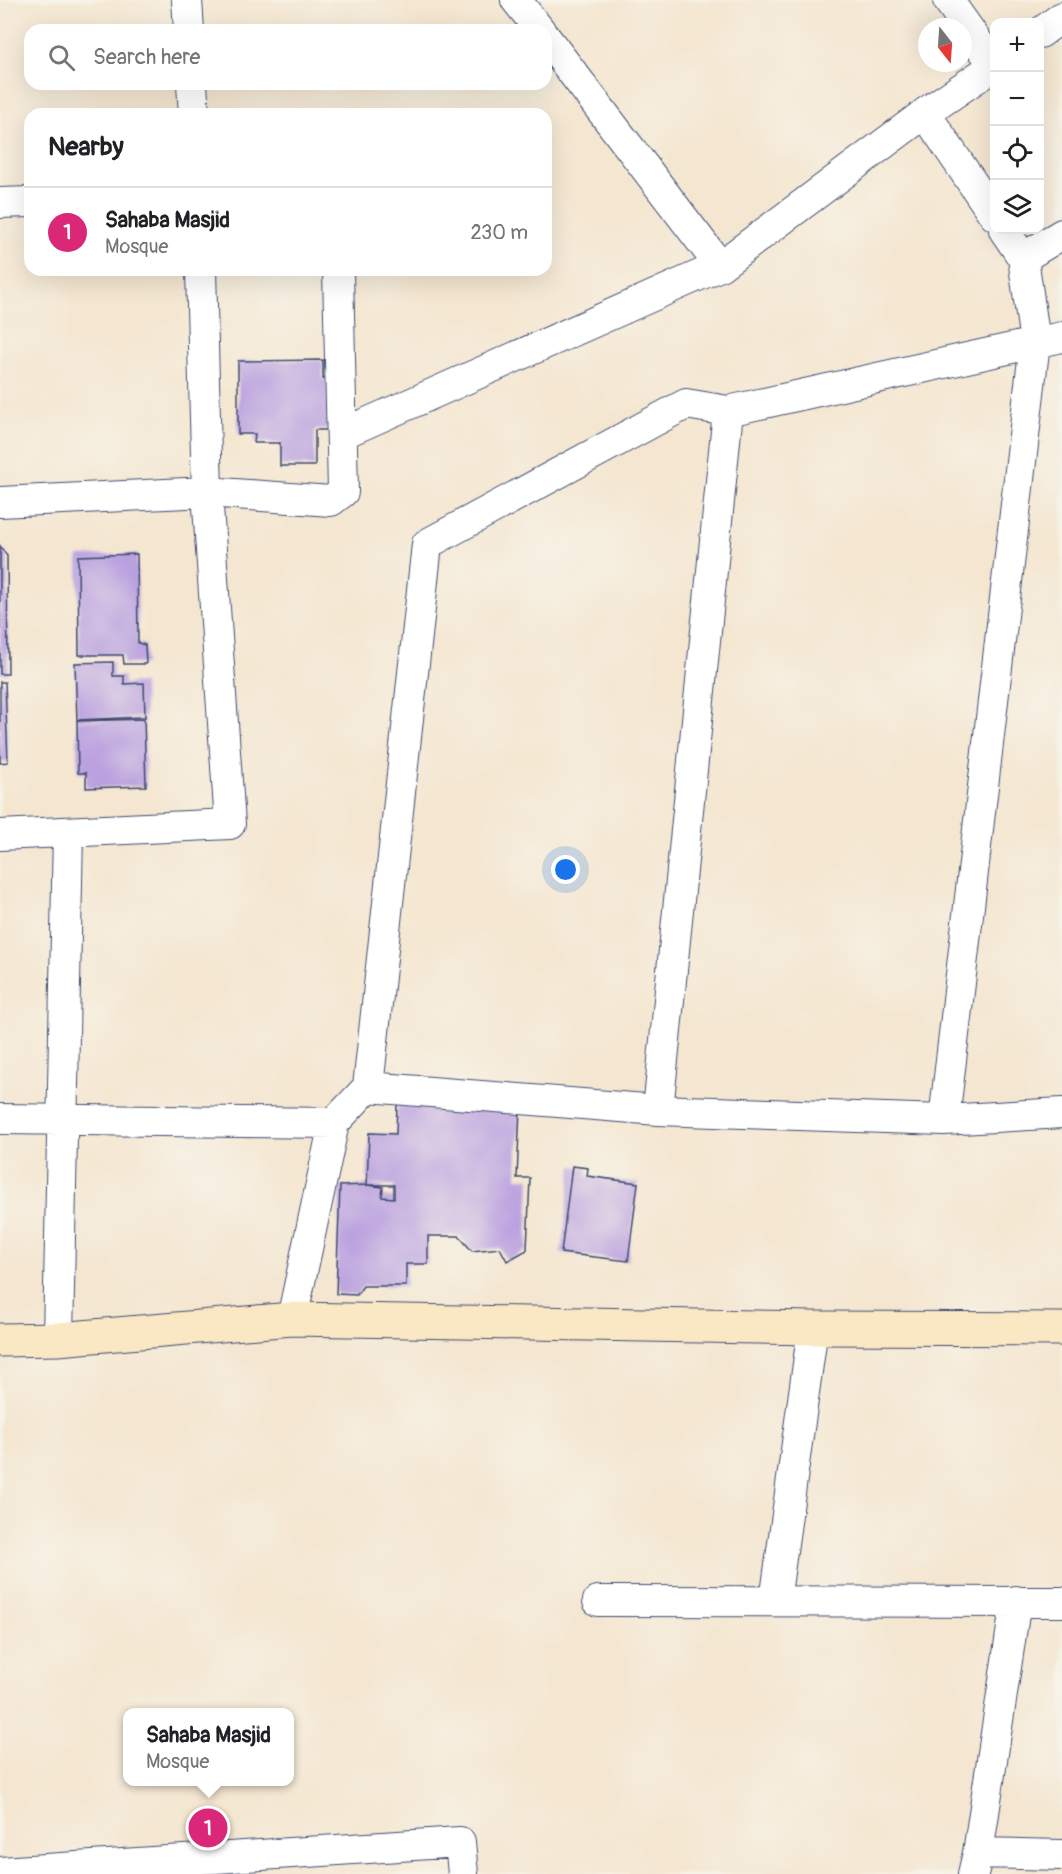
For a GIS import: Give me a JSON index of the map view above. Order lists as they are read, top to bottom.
{
  "north": "bottom",
  "page": {
    "map_buttons": ["+", "−"],
    "search": "Search here",
    "heading": "Nearby",
    "list": [
      {
        "mark": "1",
        "name": "Sahaba Masjid",
        "note": "Mosque",
        "value": "230 m"
      }
    ],
    "popup": ["Sahaba Masjid", "Mosque"],
    "pins": "1"
  }
}
